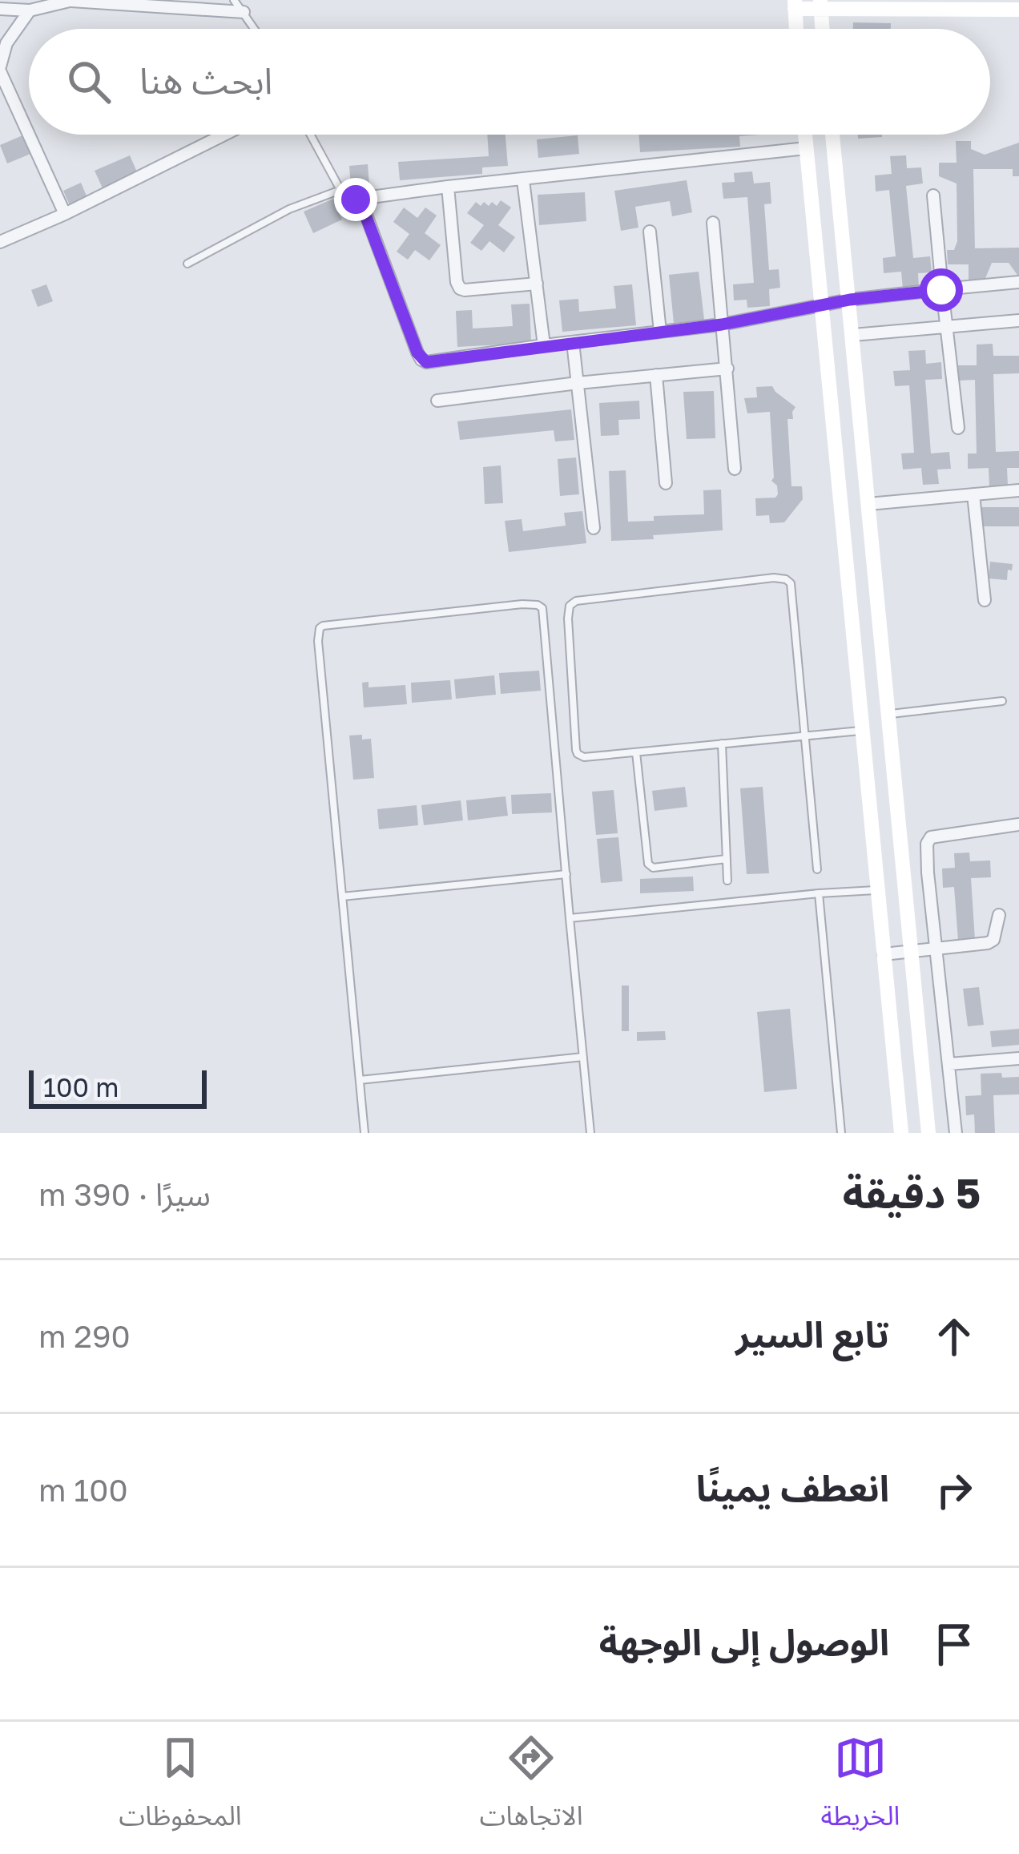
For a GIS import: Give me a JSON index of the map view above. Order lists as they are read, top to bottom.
{
  "scale_bar": "100 m",
  "page": {
    "search": "ابحث هنا",
    "scale": "100 m",
    "heading": ["5 دقيقة", "سيرًا · 390 m"],
    "list": [
      ["تابع السير", "290 m"],
      ["انعطف يمينًا", "100 m"],
      "الوصول إلى الوجهة"
    ],
    "nav": ["الخريطة", "الاتجاهات", "المحفوظات"]
  }
}
